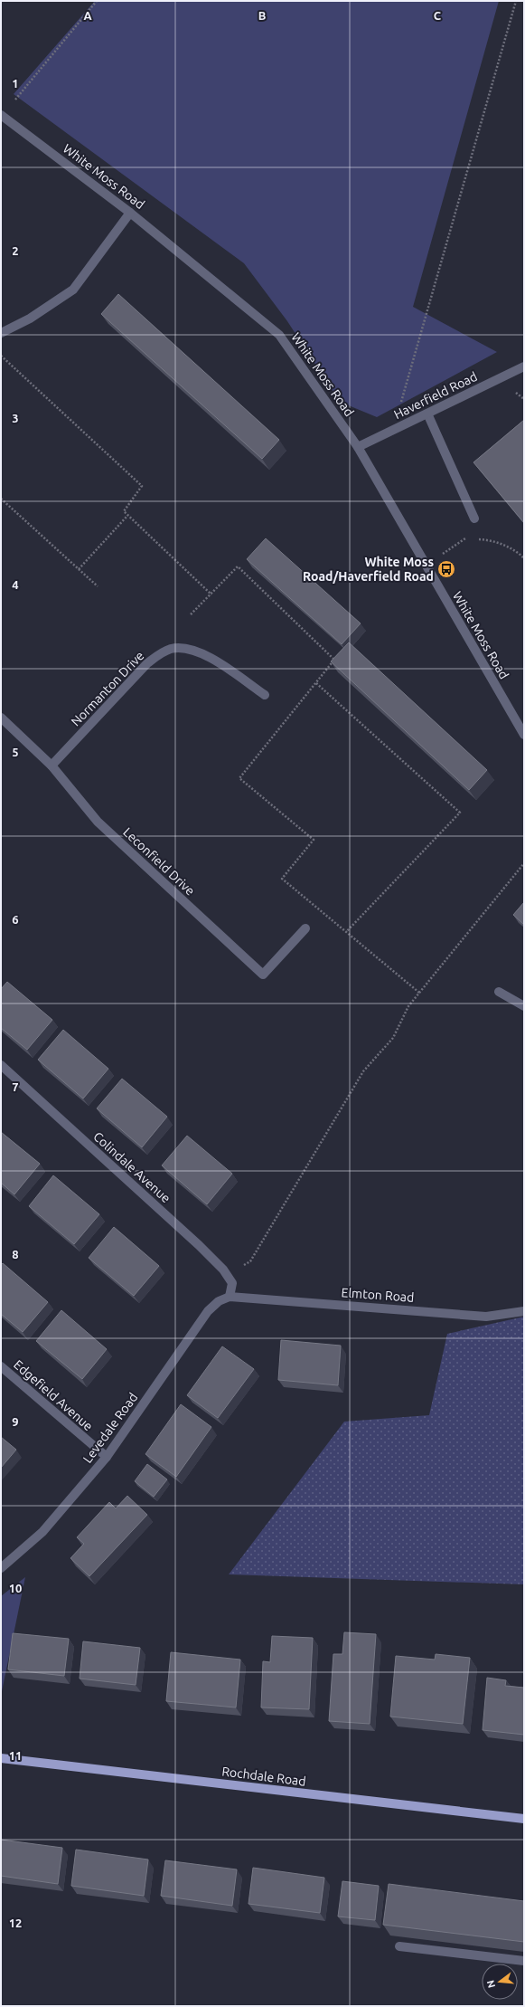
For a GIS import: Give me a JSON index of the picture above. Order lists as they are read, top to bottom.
{
  "streets": {
    "main road": ["Rochdale Road"],
    "street": [
      "White Moss Road",
      "Haverfield Road",
      "Normanton Drive",
      "Leconfield Drive",
      "Colindale Avenue",
      "Elmton Road",
      "Edgefield Avenue",
      "Levedale Road"
    ]
  },
  "crossings": [
    ["White Moss Road", "Haverfield Road"],
    ["Normanton Drive", "Leconfield Drive"],
    ["Colindale Avenue", "Elmton Road"],
    ["Colindale Avenue", "Levedale Road"],
    ["Elmton Road", "Levedale Road"],
    ["Edgefield Avenue", "Levedale Road"]
  ],
  "places": {
    "bus stop": ["White Moss Road/Haverfield Road"]
  },
  "north": "left",
  "grid": {
    "columns": ["A", "B", "C"],
    "rows": [
      "1",
      "2",
      "3",
      "4",
      "5",
      "6",
      "7",
      "8",
      "9",
      "10",
      "11",
      "12"
    ]
  }
}
